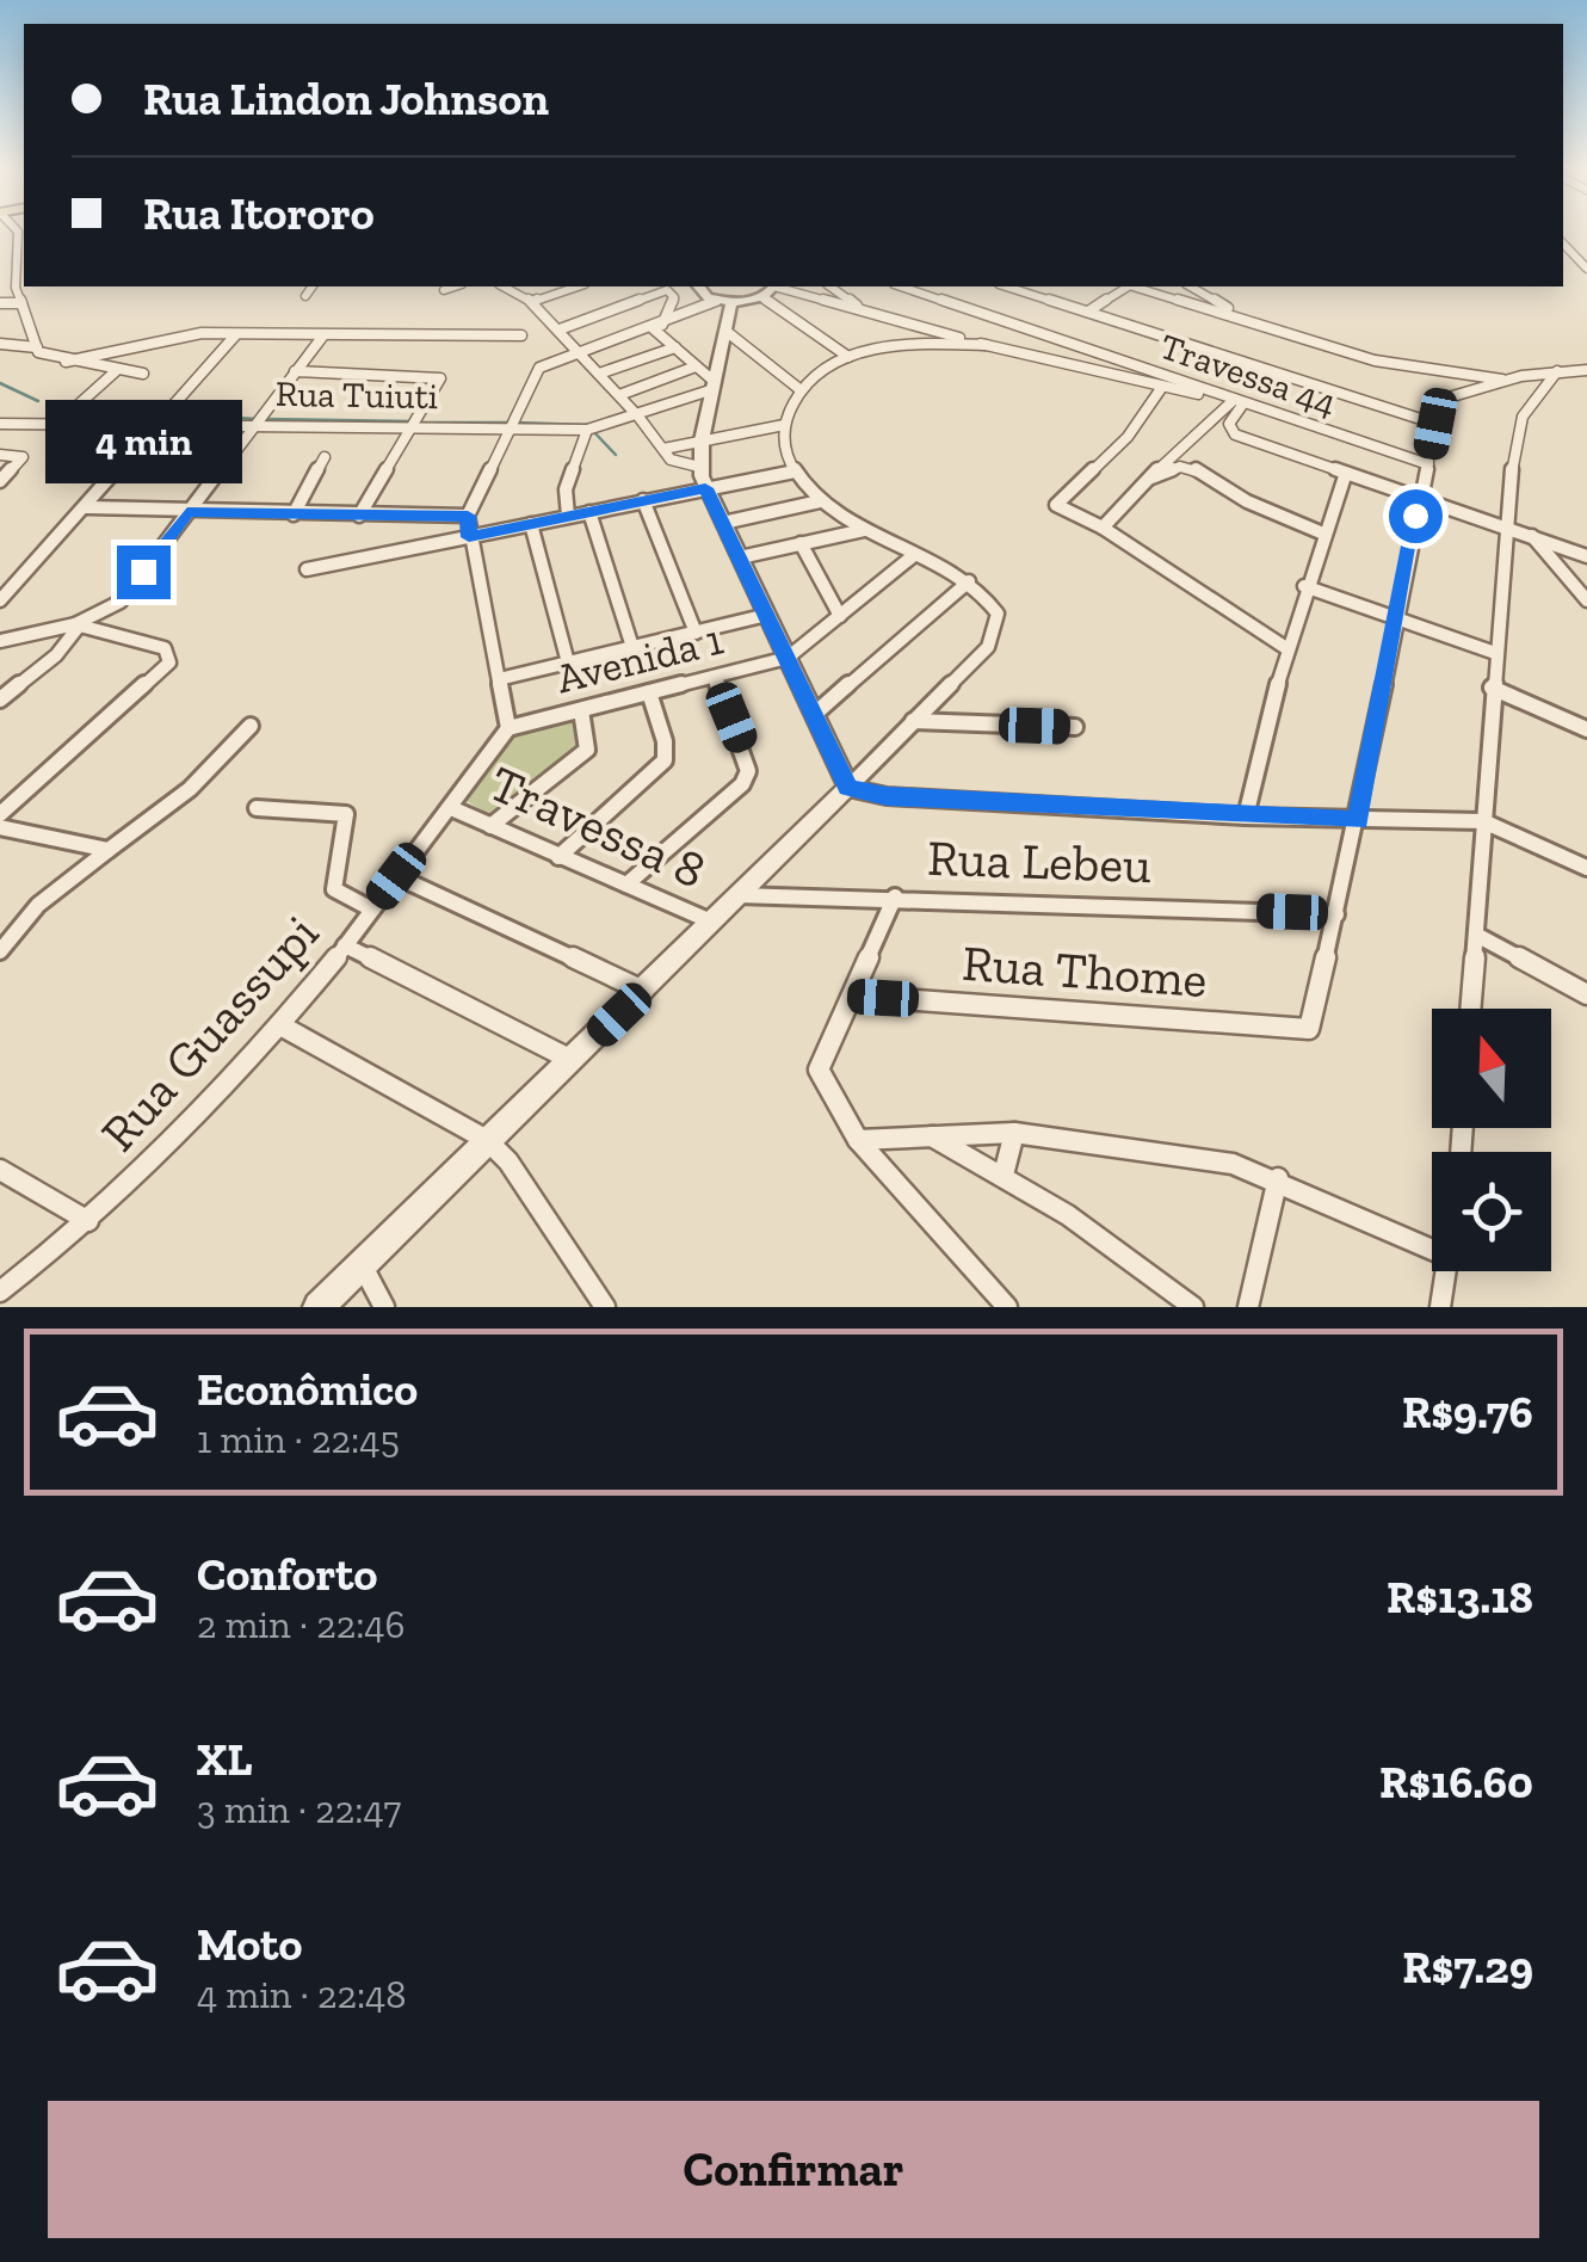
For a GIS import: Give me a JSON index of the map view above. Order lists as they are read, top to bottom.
{
  "streets": {
    "street": [
      "Travessa 44",
      "Rua Tuiuti",
      "Avenida 1",
      "Travessa 8",
      "Rua Lebeu",
      "Rua Thome",
      "Rua Guassupi"
    ]
  },
  "crossings": [
    ["Avenida 1", "Rua Guassupi"],
    ["Travessa 8", "Rua Guassupi"],
    ["Rua Lebeu", "Rua Thome"]
  ],
  "north": "top",
  "page": {
    "banner": ["Rua Lindon Johnson", "Rua Itororo"],
    "bubble": "4 min",
    "list": [
      {
        "name": "Econômico",
        "note": "1 min · 22:45",
        "value": "R$9.76"
      },
      {
        "name": "Conforto",
        "note": "2 min · 22:46",
        "value": "R$13.18"
      },
      {
        "name": "XL",
        "note": "3 min · 22:47",
        "value": "R$16.60"
      },
      {
        "name": "Moto",
        "note": "4 min · 22:48",
        "value": "R$7.29"
      }
    ],
    "buttons": "Confirmar"
  }
}
